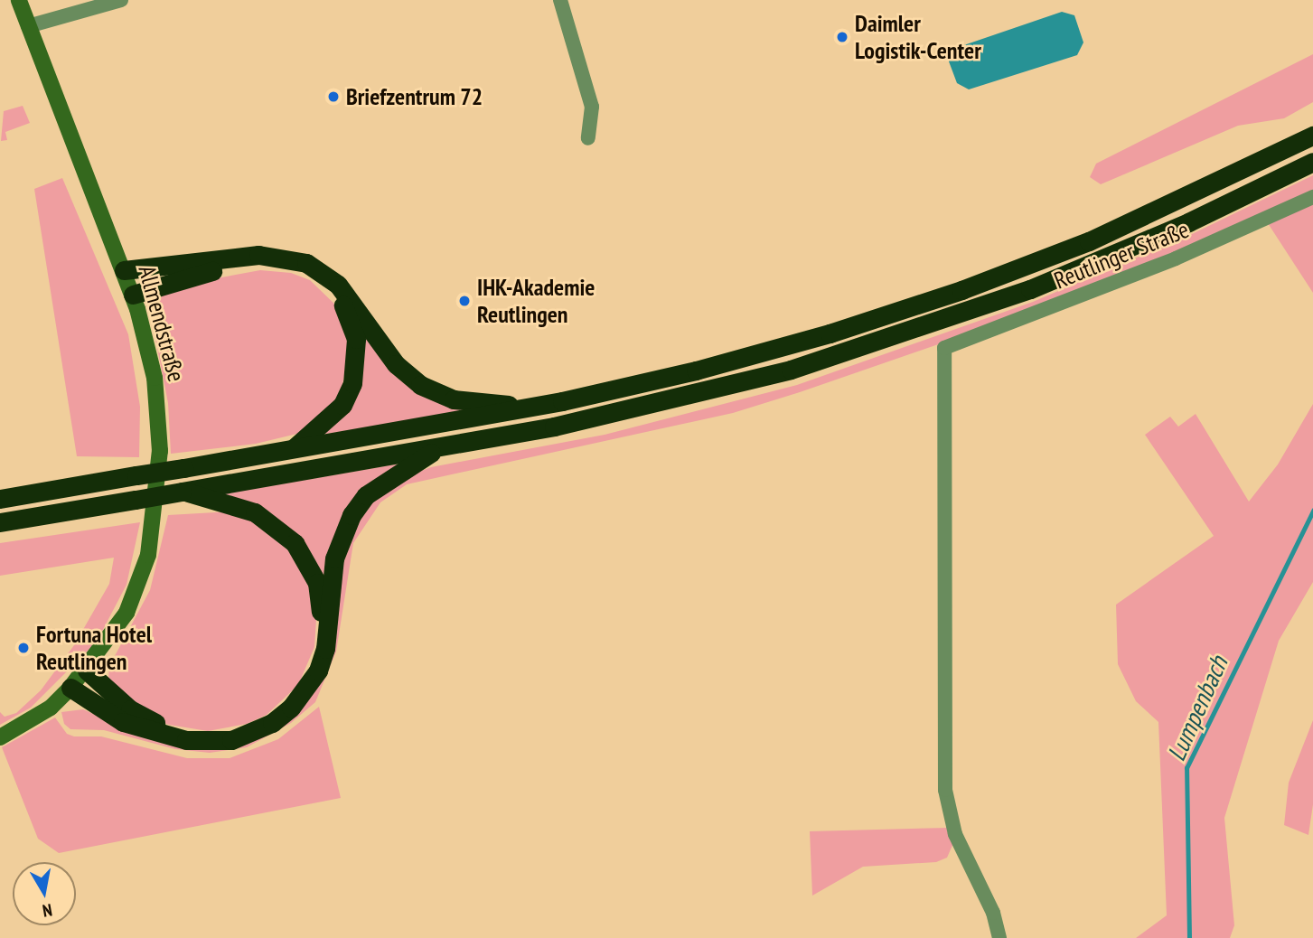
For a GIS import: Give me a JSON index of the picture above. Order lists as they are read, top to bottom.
{
  "streets": {
    "street": ["Reutlinger Straße", "Allmendstraße"]
  },
  "water": ["Lumpenbach"],
  "places": [
    "Daimler Logistik-Center",
    "Briefzentrum 72",
    "IHK-Akademie Reutlingen",
    "Fortuna Hotel Reutlingen"
  ],
  "north": "bottom"
}
